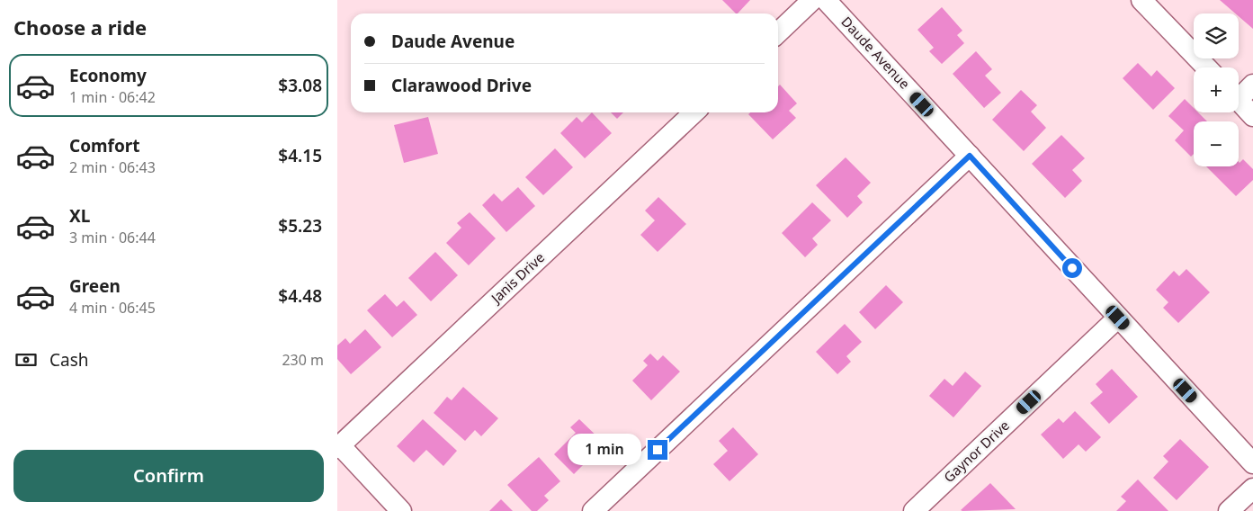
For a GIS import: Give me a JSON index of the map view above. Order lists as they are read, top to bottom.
{
  "streets": {
    "street": ["Daude Avenue", "Janis Drive", "Gaynor Drive"]
  },
  "crossings": [
    ["Daude Avenue", "Gaynor Drive"]
  ],
  "page": {
    "heading": "Choose a ride",
    "map_buttons": ["+", "−"],
    "banner": ["Daude Avenue", "Clarawood Drive"],
    "list": [
      {
        "name": "Economy",
        "note": "1 min · 06:42",
        "value": "$3.08"
      },
      {
        "name": "Comfort",
        "note": "2 min · 06:43",
        "value": "$4.15"
      },
      {
        "name": "XL",
        "note": "3 min · 06:44",
        "value": "$5.23"
      },
      {
        "name": "Green",
        "note": "4 min · 06:45",
        "value": "$4.48"
      }
    ],
    "pay": ["Cash", "230 m"],
    "bubble": "1 min",
    "buttons": "Confirm"
  }
}
